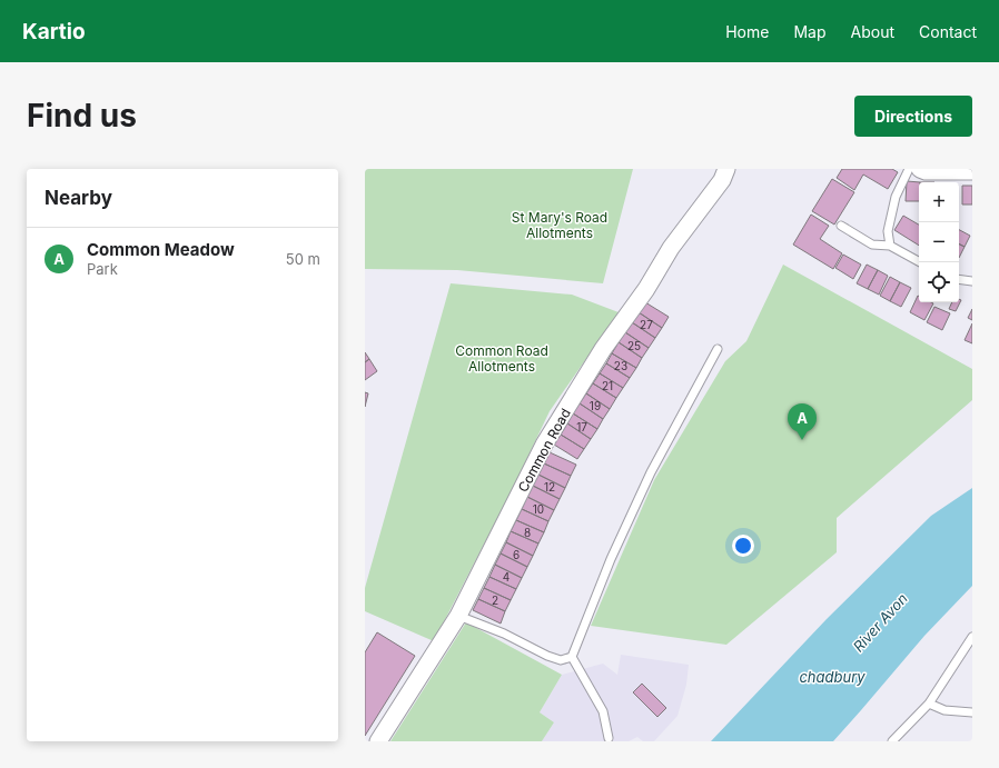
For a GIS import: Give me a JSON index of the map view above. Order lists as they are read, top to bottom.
{
  "streets": {
    "street": ["Common Road"]
  },
  "water": ["River Avon", "chadbury"],
  "parks": ["St Mary's Road Allotments", "Common Road Allotments"],
  "house_numbers": [
    "27",
    "25",
    "23",
    "21",
    "19",
    "17",
    "12",
    "10",
    "8",
    "6",
    "4",
    "2"
  ],
  "page": {
    "header": "Kartio",
    "nav": [
      "Home",
      "Map",
      "About",
      "Contact"
    ],
    "buttons": "Directions",
    "title": "Find us",
    "heading": "Nearby",
    "map_buttons": ["+", "−"],
    "list": [
      {
        "mark": "A",
        "name": "Common Meadow",
        "note": "Park",
        "value": "50 m"
      }
    ],
    "pins": "A"
  }
}
